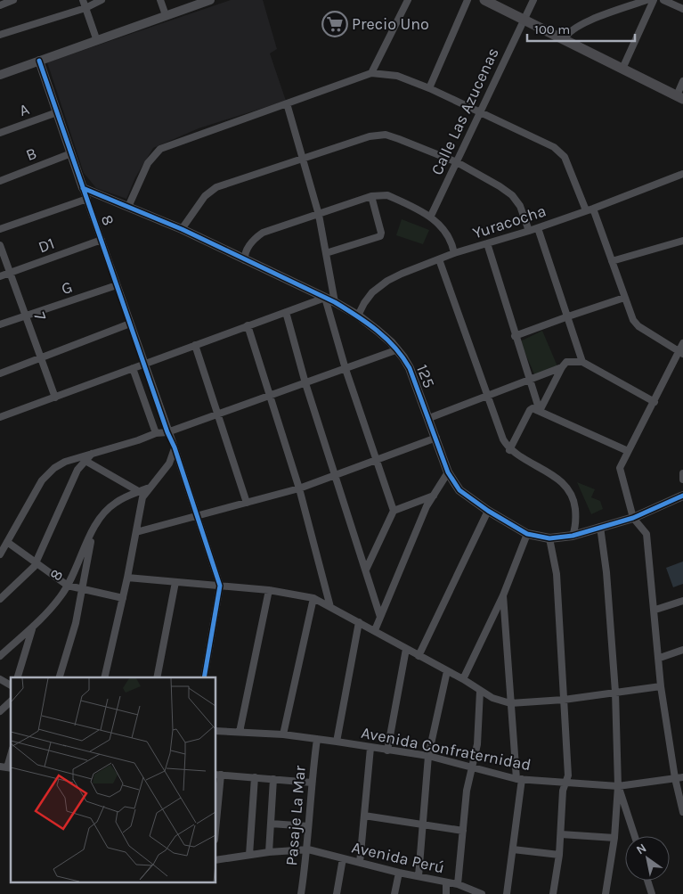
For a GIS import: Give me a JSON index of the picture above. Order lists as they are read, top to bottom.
{
  "streets": {
    "street": [
      "A",
      "Calle Las Azucenas",
      "B",
      "8",
      "Yuracocha",
      "D1",
      "G",
      "7",
      "125",
      "Avenida Confraternidad",
      "Pasaje La Mar",
      "Avenida Perú"
    ]
  },
  "crossings": [
    ["A", "8"],
    ["B", "8"],
    ["8", "D1"],
    ["8", "G"],
    ["8", "125"],
    ["Yuracocha", "125"],
    ["D1", "7"],
    ["G", "7"],
    ["Avenida Confraternidad", "Pasaje La Mar"],
    ["Pasaje La Mar", "Avenida Perú"]
  ],
  "places": {
    "supermarket": ["Precio Uno"]
  },
  "scale_bar": "100 m",
  "north": "top left"
}
